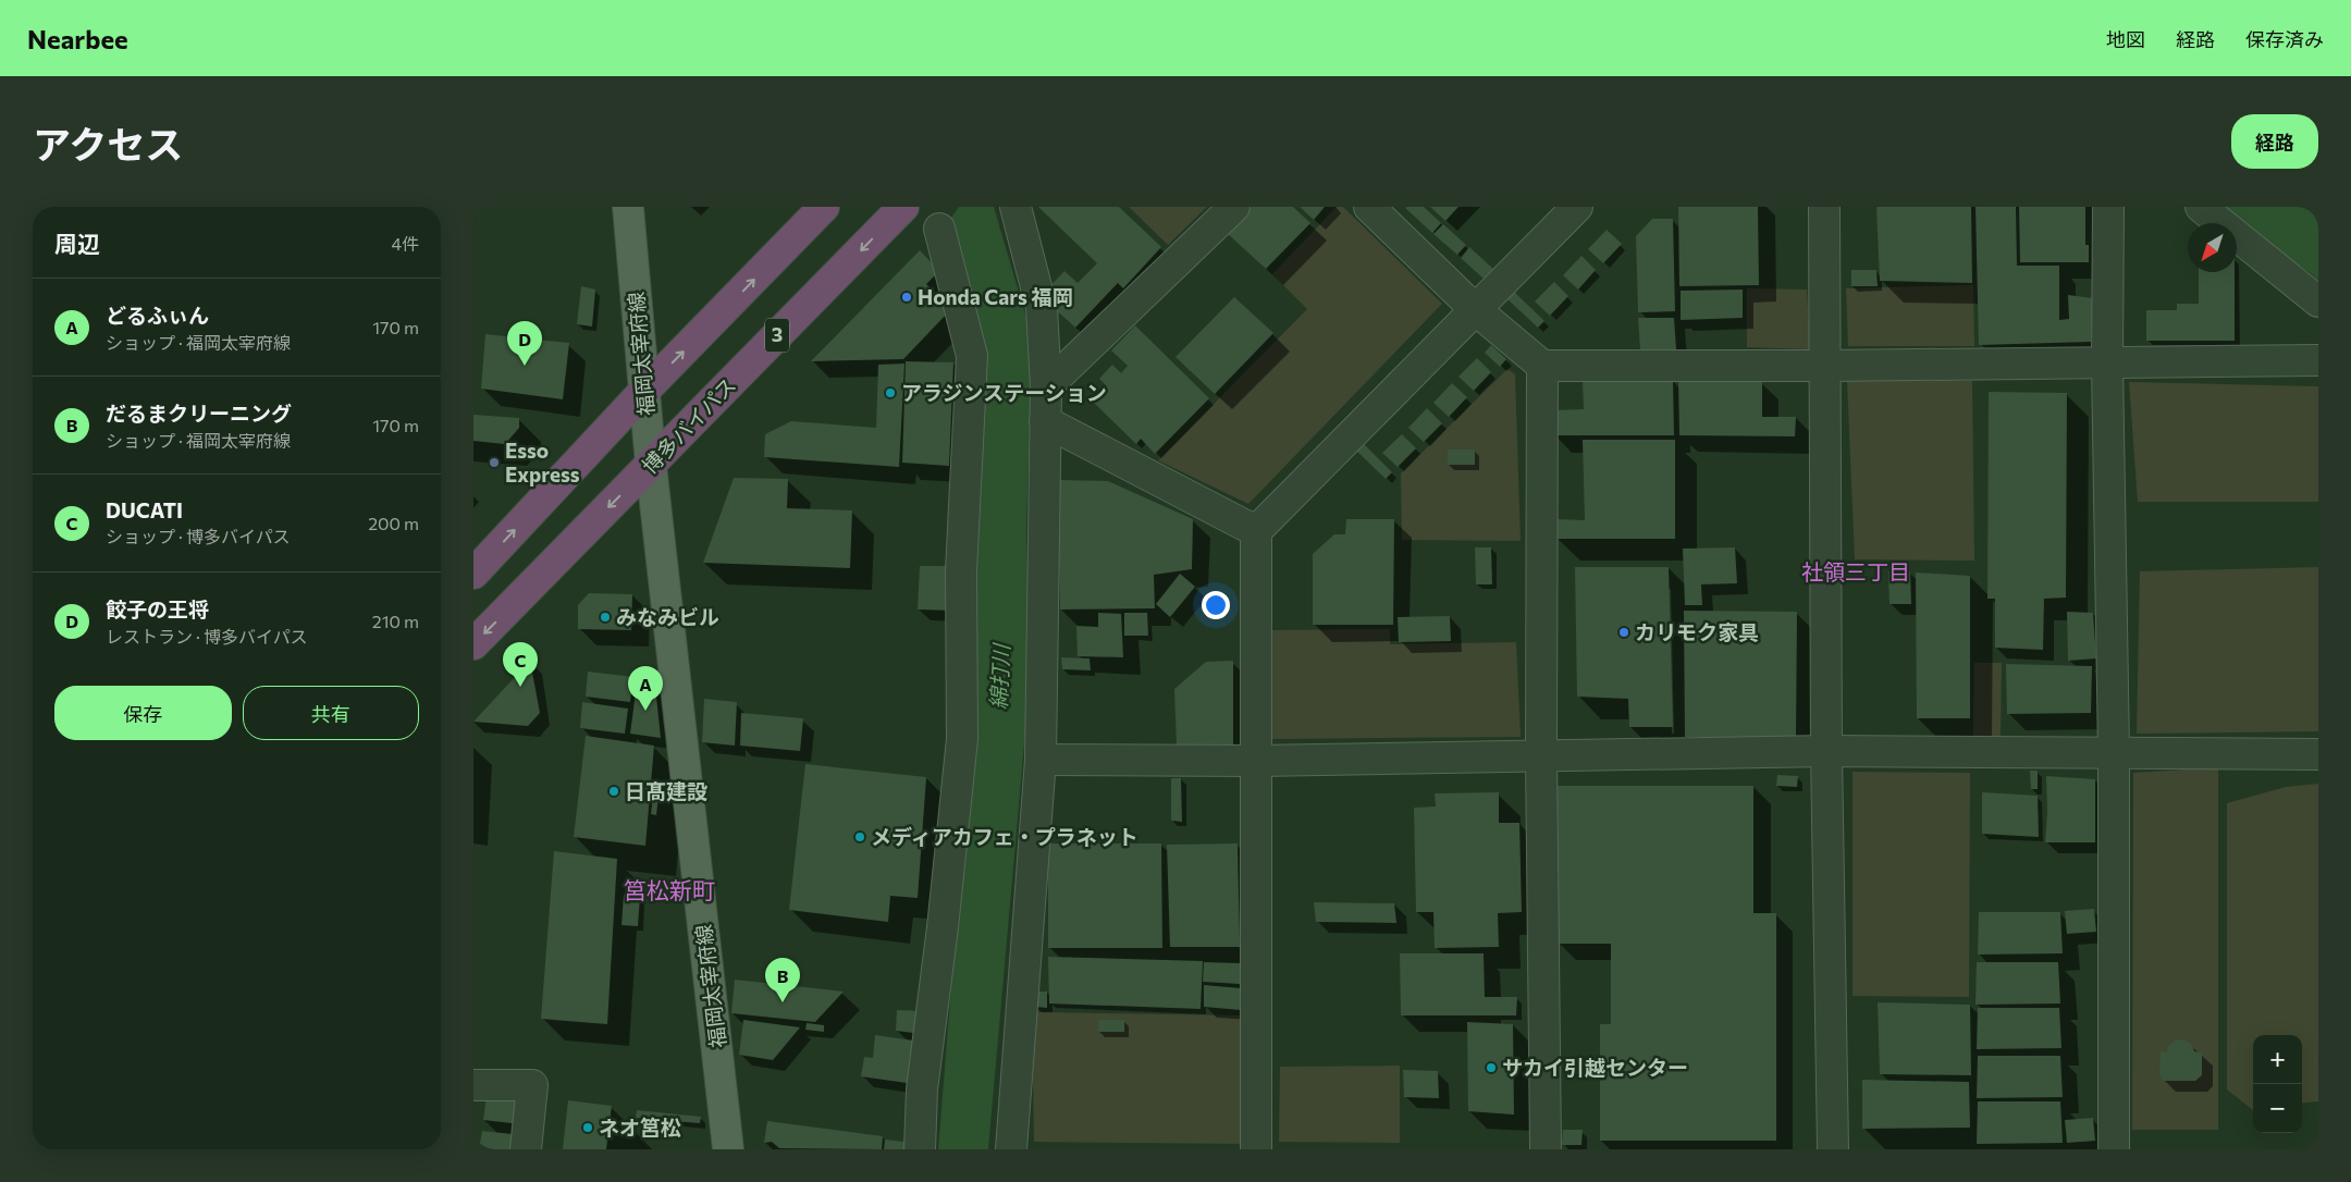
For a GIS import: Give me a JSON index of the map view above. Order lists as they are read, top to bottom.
{
  "streets": {
    "highway": ["3", "博多バイパス"],
    "main road": ["福岡太宰府線"]
  },
  "crossings": [
    ["福岡太宰府線", "博多バイパス"]
  ],
  "districts": ["社領三丁目", "筥松新町"],
  "water": ["綿打川"],
  "places": [
    "Honda Cars 福岡",
    "アラジンステーション",
    "Esso Express",
    "みなみビル",
    "カリモク家具",
    "日髙建設",
    "メディアカフェ・プラネット",
    "サカイ引越センター",
    "ネオ筥松"
  ],
  "north": "bottom left",
  "page": {
    "header": "Nearbee",
    "nav": ["地図", "経路", "保存済み"],
    "title": "アクセス",
    "buttons": [
      "経路",
      ["保存", "共有"]
    ],
    "heading": ["周辺", "4件"],
    "list": [
      {
        "mark": "A",
        "name": "どるふぃん",
        "note": "ショップ · 福岡太宰府線",
        "value": "170 m"
      },
      {
        "mark": "B",
        "name": "だるまクリーニング",
        "note": "ショップ · 福岡太宰府線",
        "value": "170 m"
      },
      {
        "mark": "C",
        "name": "DUCATI",
        "note": "ショップ · 博多バイパス",
        "value": "200 m"
      },
      {
        "mark": "D",
        "name": "餃子の王将",
        "note": "レストラン · 博多バイパス",
        "value": "210 m"
      }
    ],
    "pins": [
      "D",
      "C",
      "A",
      "B"
    ],
    "map_buttons": ["+", "−"]
  }
}
